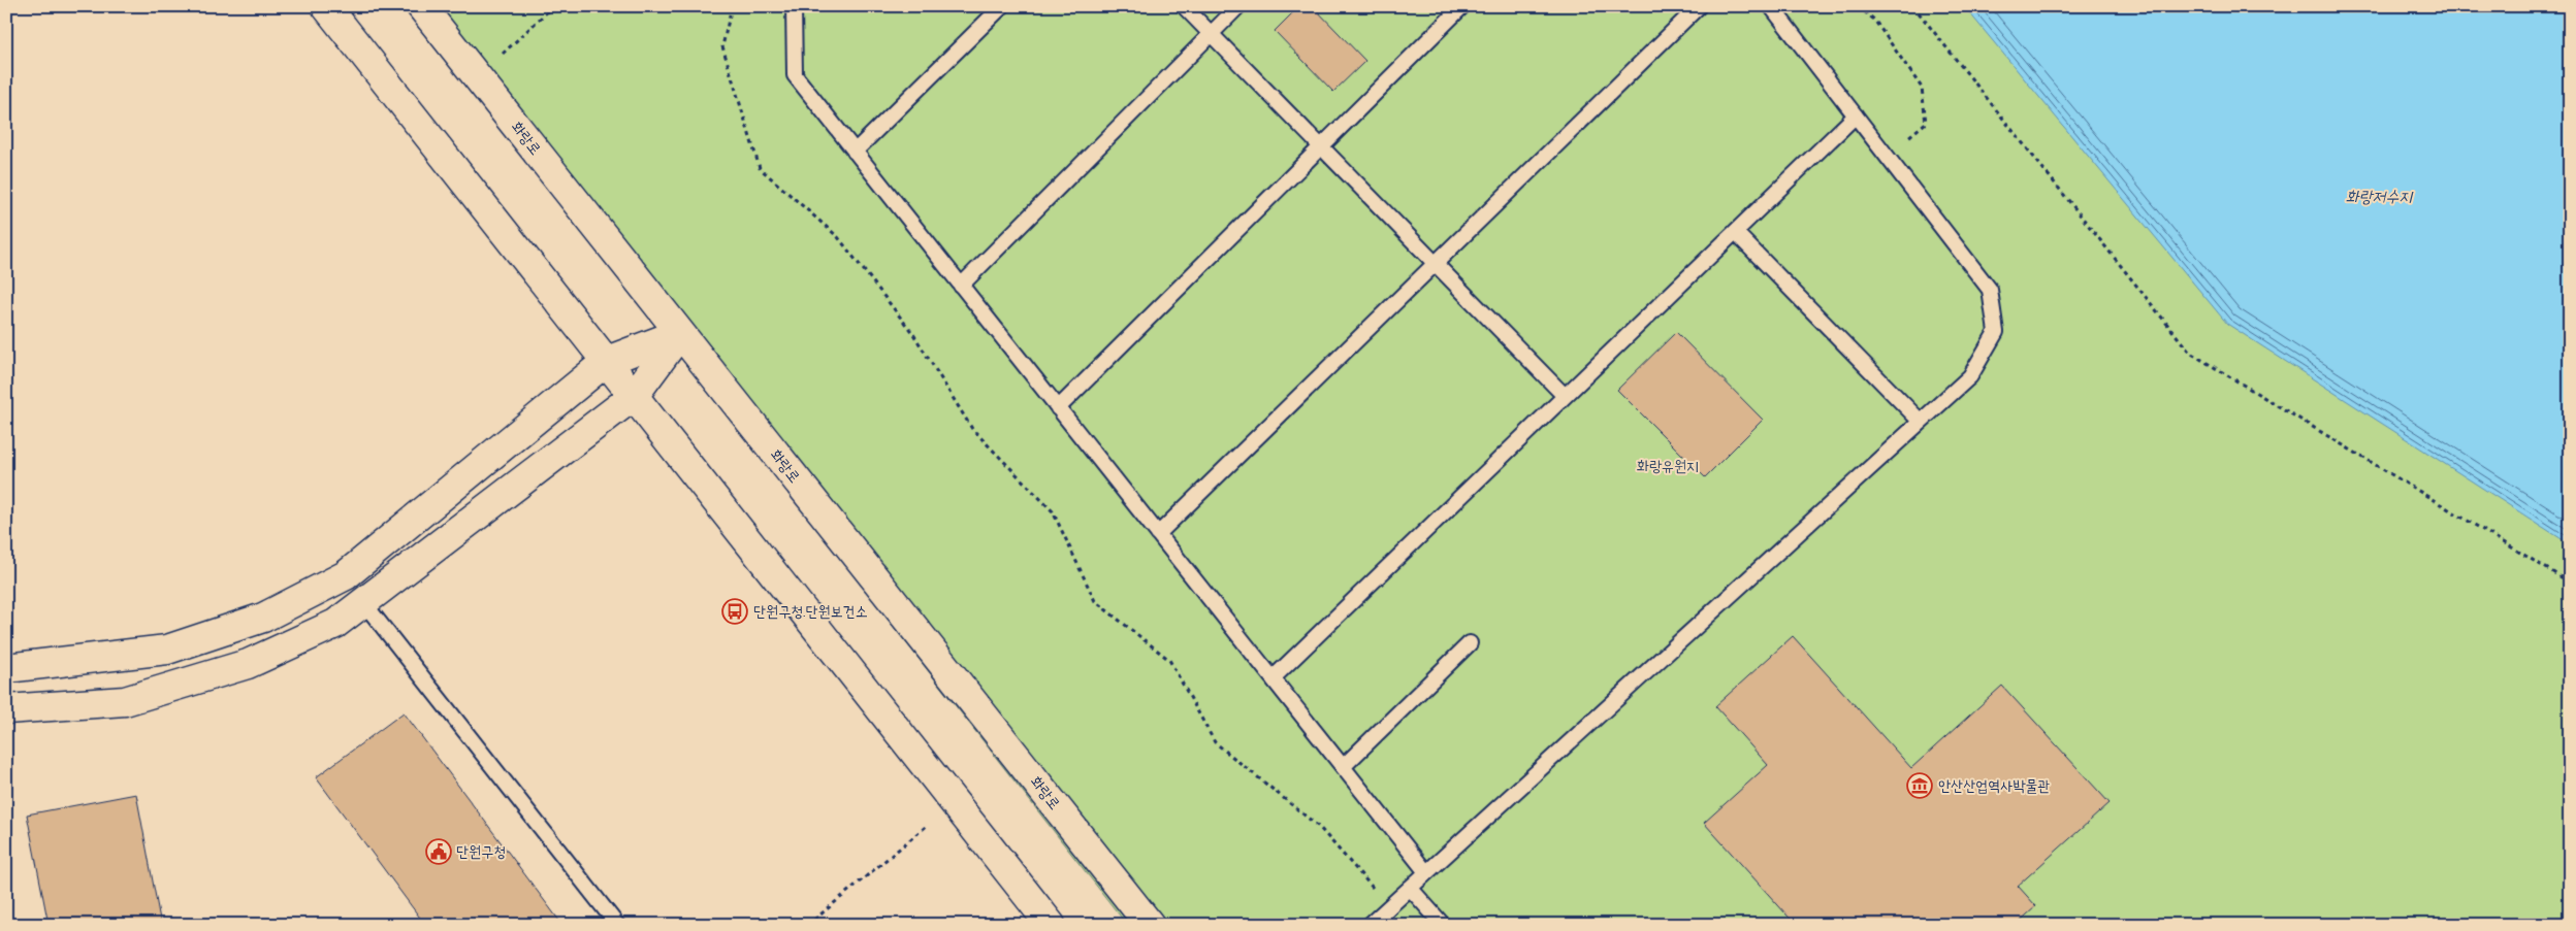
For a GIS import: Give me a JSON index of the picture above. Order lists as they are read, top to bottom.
{
  "streets": {
    "street": ["화랑로"]
  },
  "water": ["화랑저수지"],
  "parks": ["화랑유원지"],
  "places": {
    "bus stop": ["단원구청.단원보건소"],
    "museum": ["안산산업역사박물관"],
    "public building": ["단원구청"]
  }
}
